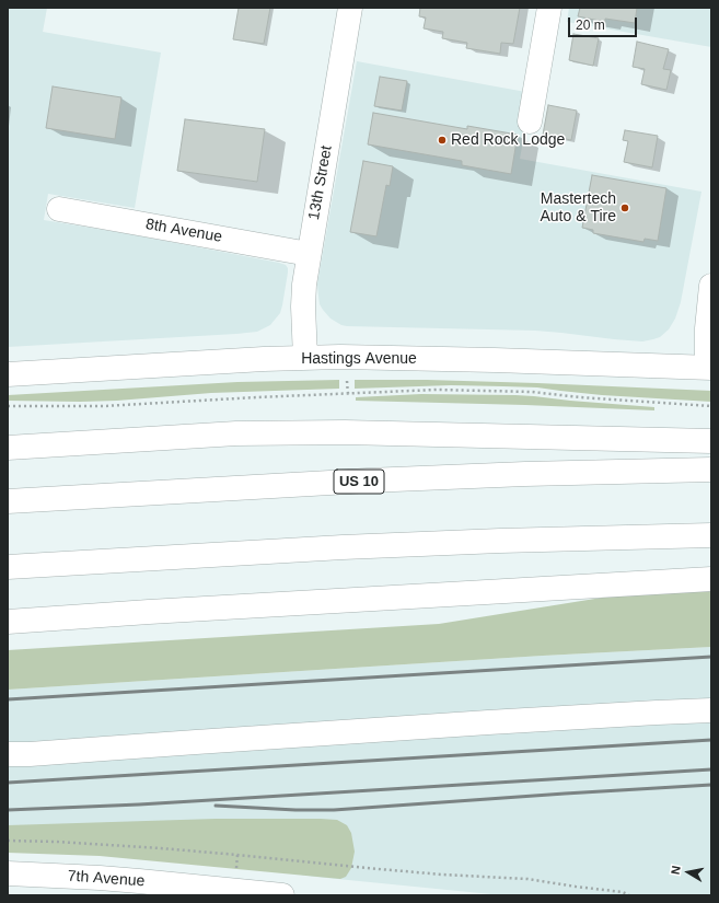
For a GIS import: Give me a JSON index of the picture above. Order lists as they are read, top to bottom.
{
  "streets": {
    "main road": [
      "13th Street",
      "8th Avenue",
      "Hastings Avenue",
      "US 10",
      "7th Avenue"
    ]
  },
  "crossings": [
    ["13th Street", "8th Avenue"],
    ["13th Street", "Hastings Avenue"]
  ],
  "places": ["Red Rock Lodge", "Mastertech Auto & Tire"],
  "scale_bar": "20 m",
  "north": "left"
}
